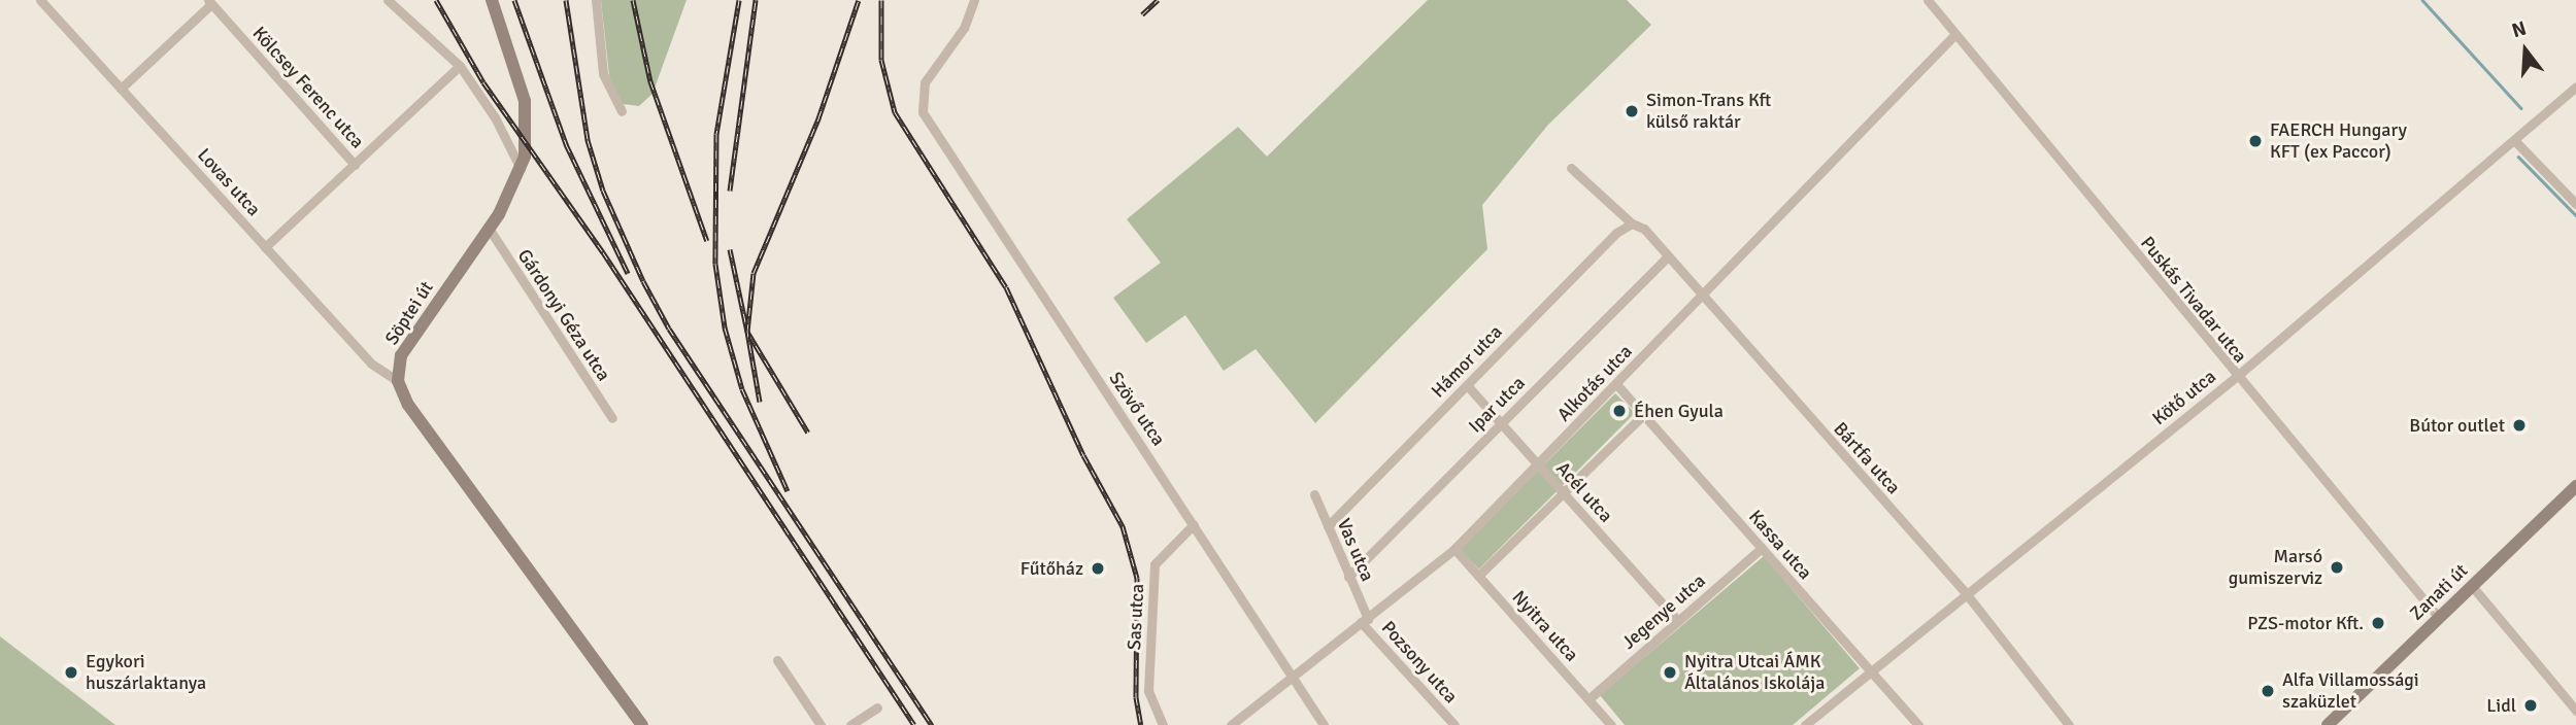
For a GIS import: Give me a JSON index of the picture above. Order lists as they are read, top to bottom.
{
  "streets": {
    "street": [
      "Kölcsey Ferenc utca",
      "Lovas utca",
      "Puskás Tivadar utca",
      "Söptei út",
      "Gárdonyi Géza utca",
      "Hámor utca",
      "Alkotás utca",
      "Kötő utca",
      "Ipar utca",
      "Szövő utca",
      "Bártfa utca",
      "Acél utca",
      "Kassa utca",
      "Vas utca",
      "Zanati út",
      "Jegenye utca",
      "Sas utca",
      "Nyitra utca",
      "Pozsony utca"
    ]
  },
  "crossings": [
    ["Lovas utca", "Söptei út"],
    ["Puskás Tivadar utca", "Alkotás utca"],
    ["Puskás Tivadar utca", "Kötő utca"],
    ["Puskás Tivadar utca", "Zanati út"],
    ["Söptei út", "Gárdonyi Géza utca"],
    ["Hámor utca", "Bártfa utca"],
    ["Hámor utca", "Acél utca"],
    ["Hámor utca", "Vas utca"],
    ["Alkotás utca", "Szövő utca"],
    ["Alkotás utca", "Bártfa utca"],
    ["Alkotás utca", "Acél utca"],
    ["Alkotás utca", "Kassa utca"],
    ["Alkotás utca", "Vas utca"],
    ["Alkotás utca", "Nyitra utca"],
    ["Alkotás utca", "Pozsony utca"],
    ["Kötő utca", "Bártfa utca"],
    ["Kötő utca", "Kassa utca"],
    ["Ipar utca", "Bártfa utca"],
    ["Ipar utca", "Acél utca"],
    ["Ipar utca", "Vas utca"],
    ["Szövő utca", "Sas utca"],
    ["Acél utca", "Jegenye utca"],
    ["Kassa utca", "Jegenye utca"],
    ["Vas utca", "Pozsony utca"],
    ["Jegenye utca", "Nyitra utca"]
  ],
  "places": [
    "Simon-Trans Kft külső raktár",
    "FAERCH Hungary KFT (ex Paccor)",
    "Éhen Gyula",
    "Bútor outlet",
    "Marsó gumiszerviz",
    "Fűtőház",
    "PZS-motor Kft.",
    "Egykori huszárlaktanya",
    "Nyitra Utcai ÁMK Általános Iskolája",
    "Alfa Villamossági szaküzlet",
    "Lidl"
  ],
  "north": "top"
}
